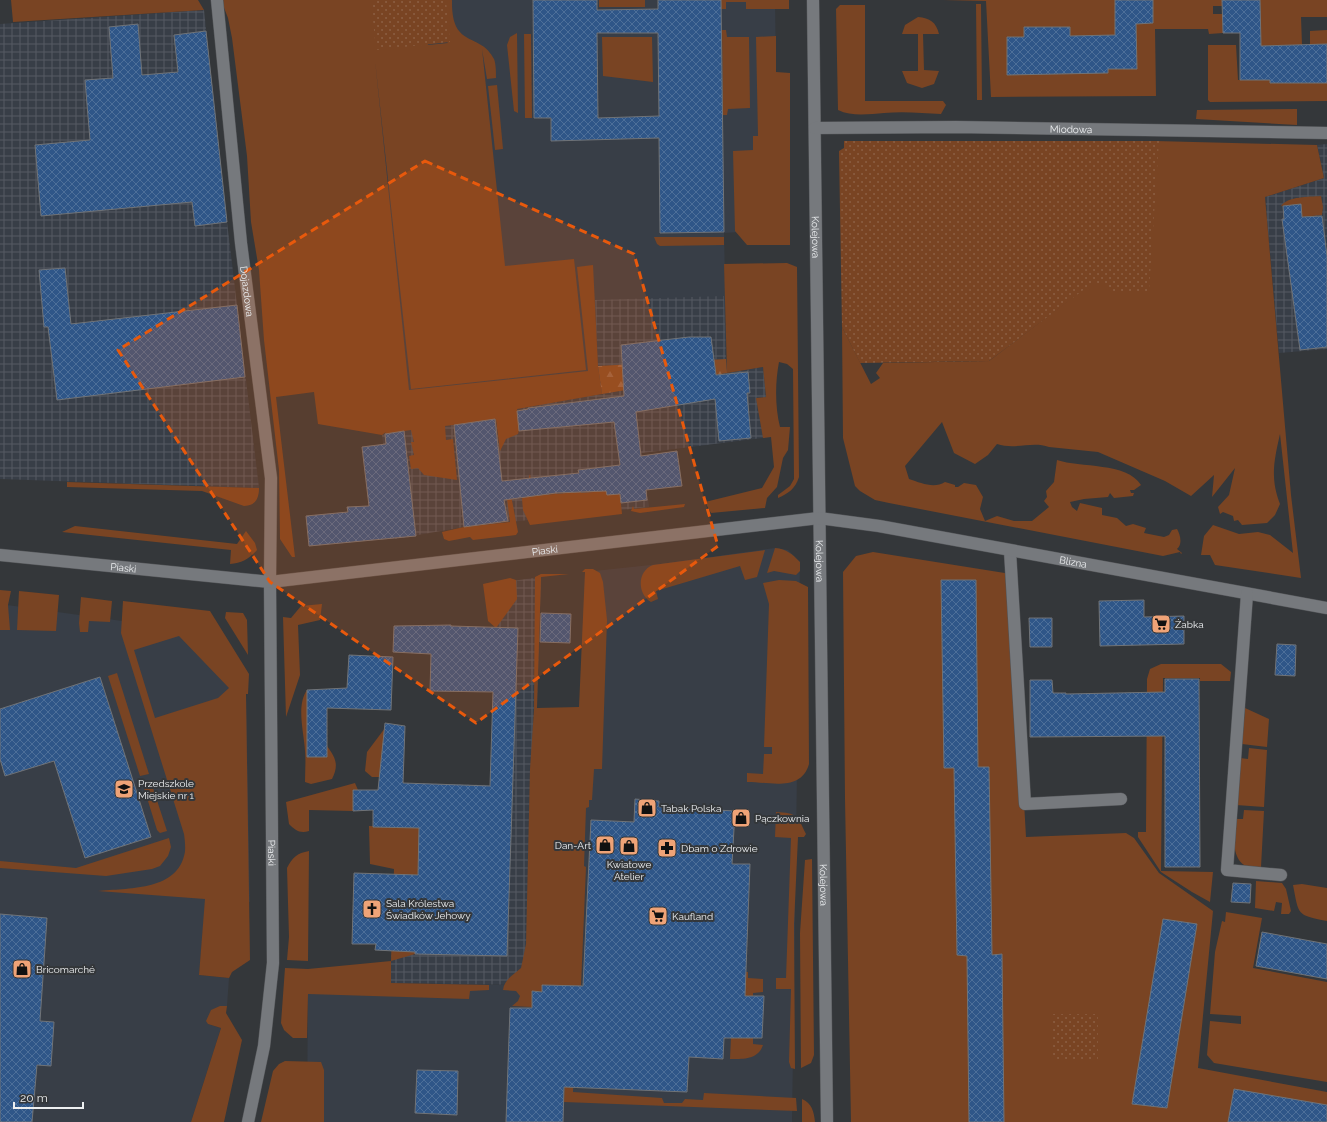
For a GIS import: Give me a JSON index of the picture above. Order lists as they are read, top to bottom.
{
  "streets": {
    "street": [
      "Miodowa",
      "Kolejowa",
      "Dojazdowa",
      "Piaski",
      "Blizna"
    ]
  },
  "crossings": [
    ["Miodowa", "Kolejowa"],
    ["Kolejowa", "Piaski"],
    ["Kolejowa", "Blizna"],
    ["Dojazdowa", "Piaski"],
    ["Piaski", "Blizna"]
  ],
  "places": {
    "supermarket": ["Żabka", "Kaufland"],
    "school or university": ["Przedszkole Miejskie nr 1"],
    "shop": [
      "Tabak Polska",
      "Pączkownia",
      "Dan-Art",
      "Kwiatowe Atelier",
      "Bricomarché"
    ],
    "pharmacy": ["Dbam o Zdrowie"],
    "church": ["Sala Królestwa Świadków Jehowy"]
  },
  "scale_bar": "20 m"
}
